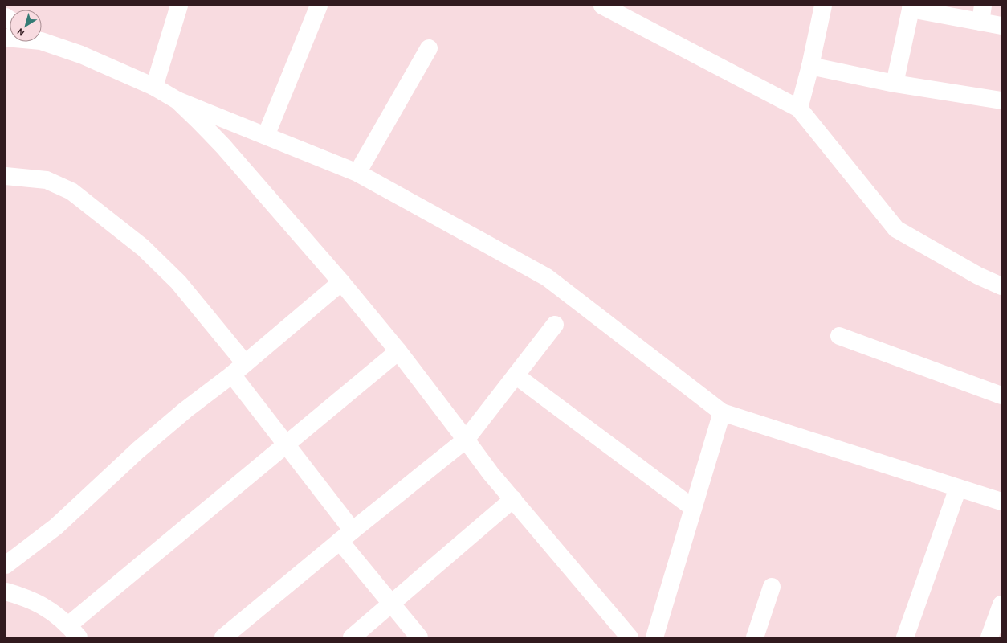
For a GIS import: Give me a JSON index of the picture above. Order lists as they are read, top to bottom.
{
  "north": "bottom left"
}
